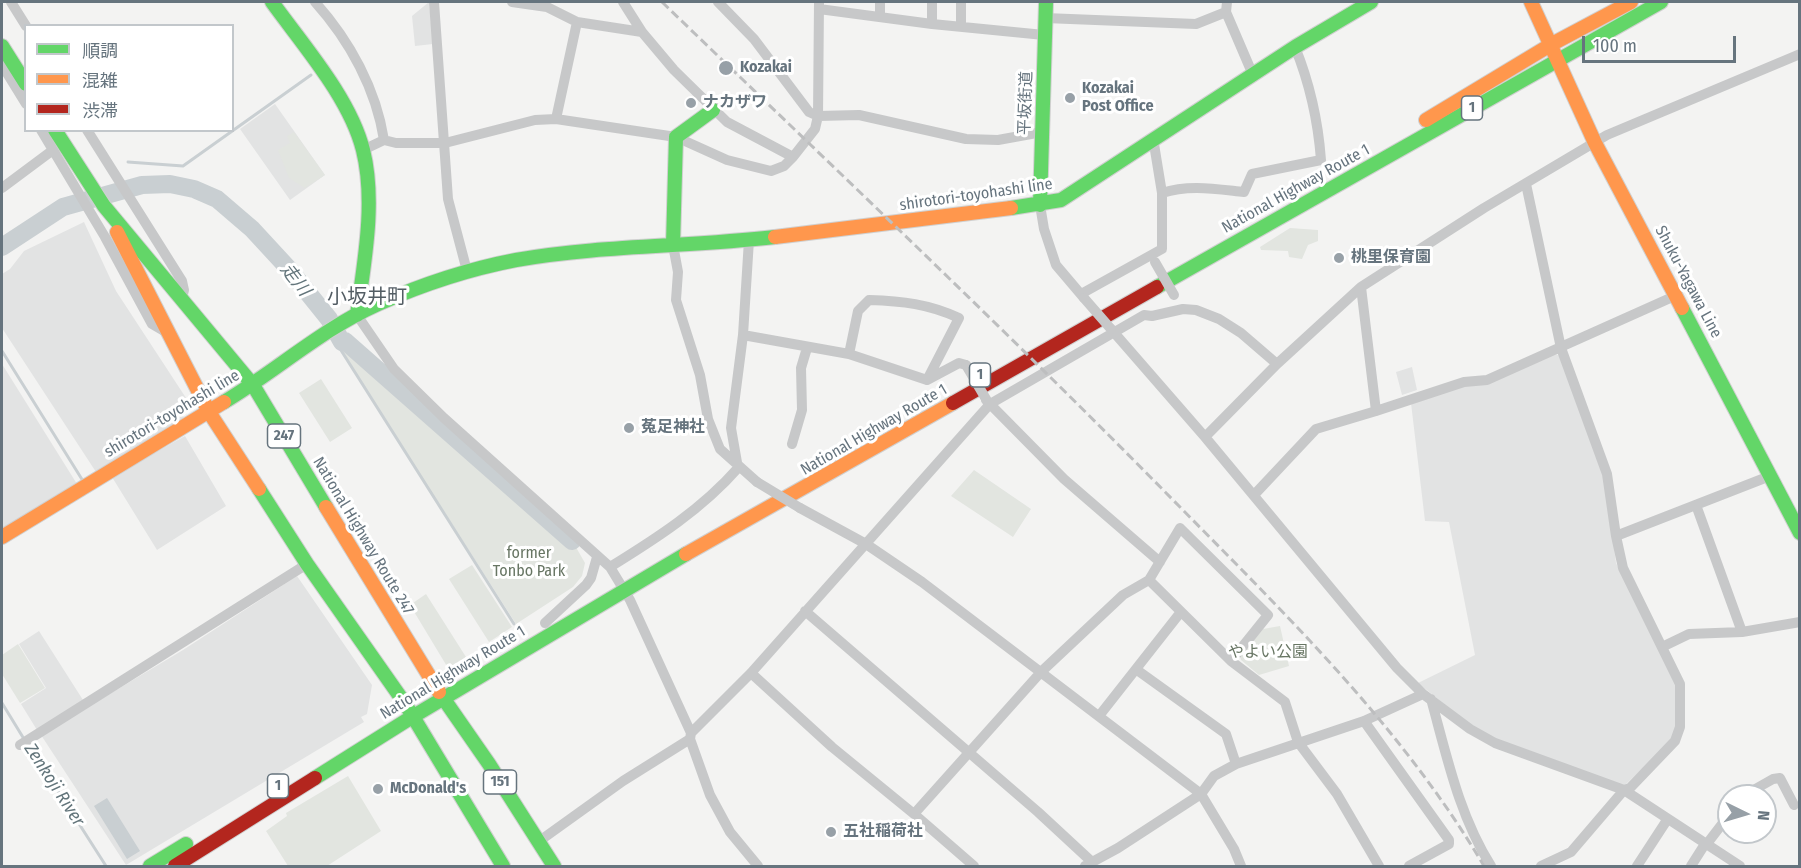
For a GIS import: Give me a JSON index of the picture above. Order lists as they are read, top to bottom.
{
  "streets": {
    "main road": [
      "平坂街道",
      "1",
      "National Highway Route 1",
      "shirotori-toyohashi line",
      "Shuku-Yagawa Line",
      "247",
      "National Highway Route 247",
      "151"
    ]
  },
  "crossings": [
    ["平坂街道", "shirotori-toyohashi line"],
    ["National Highway Route 1", "Shuku-Yagawa Line"],
    ["National Highway Route 1", "National Highway Route 247"],
    ["National Highway Route 1", "151"],
    ["shirotori-toyohashi line", "National Highway Route 247"],
    ["National Highway Route 247", "151"]
  ],
  "districts": ["小坂井町"],
  "water": ["走川", "Zenkoji River"],
  "parks": ["former Tonbo Park", "やよい公園"],
  "places": [
    "Kozakai",
    "Kozakai Post Office",
    "ナカザワ",
    "桃里保育園",
    "菟足神社",
    "McDonald's",
    "五社稲荷社"
  ],
  "legend": ["順調", "混雑", "渋滞"],
  "scale_bar": "100 m",
  "north": "right"
}
